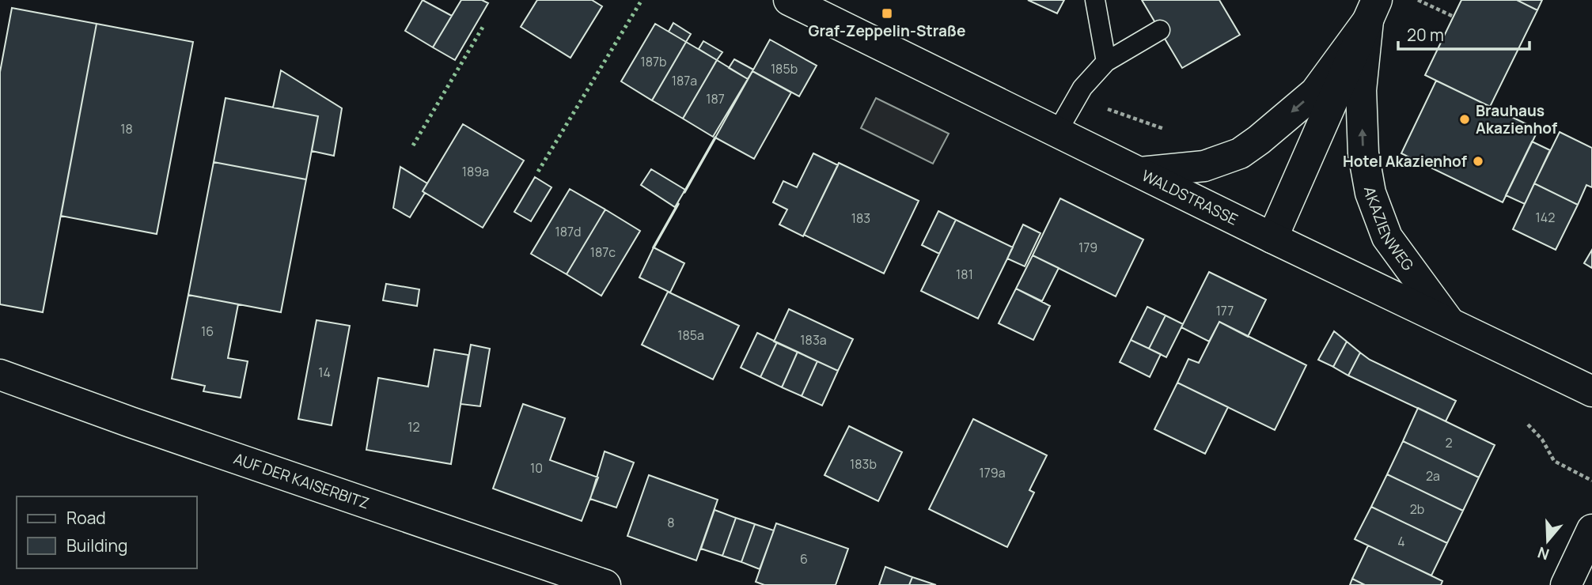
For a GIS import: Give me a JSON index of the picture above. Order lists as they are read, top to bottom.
{
  "streets": {
    "street": ["WALDSTRASSE", "AKAZIENWEG", "AUF DER KAISERBITZ"]
  },
  "crossings": [
    ["WALDSTRASSE", "AKAZIENWEG"]
  ],
  "one_way": ["AKAZIENWEG"],
  "places": {
    "transit": ["Graf-Zeppelin-Straße"],
    "other": ["Brauhaus Akazienhof", "Hotel Akazienhof"]
  },
  "house_numbers": [
    "187b",
    "185b",
    "187a",
    "187",
    "18",
    "189a",
    "142",
    "183",
    "187d",
    "179",
    "187c",
    "181",
    "177",
    "16",
    "185a",
    "183a",
    "14",
    "12",
    "2",
    "183b",
    "10",
    "179a",
    "2a",
    "2b",
    "8",
    "4",
    "6"
  ],
  "legend": ["Road", "Building"],
  "scale_bar": "20 m",
  "north": "bottom"
}
